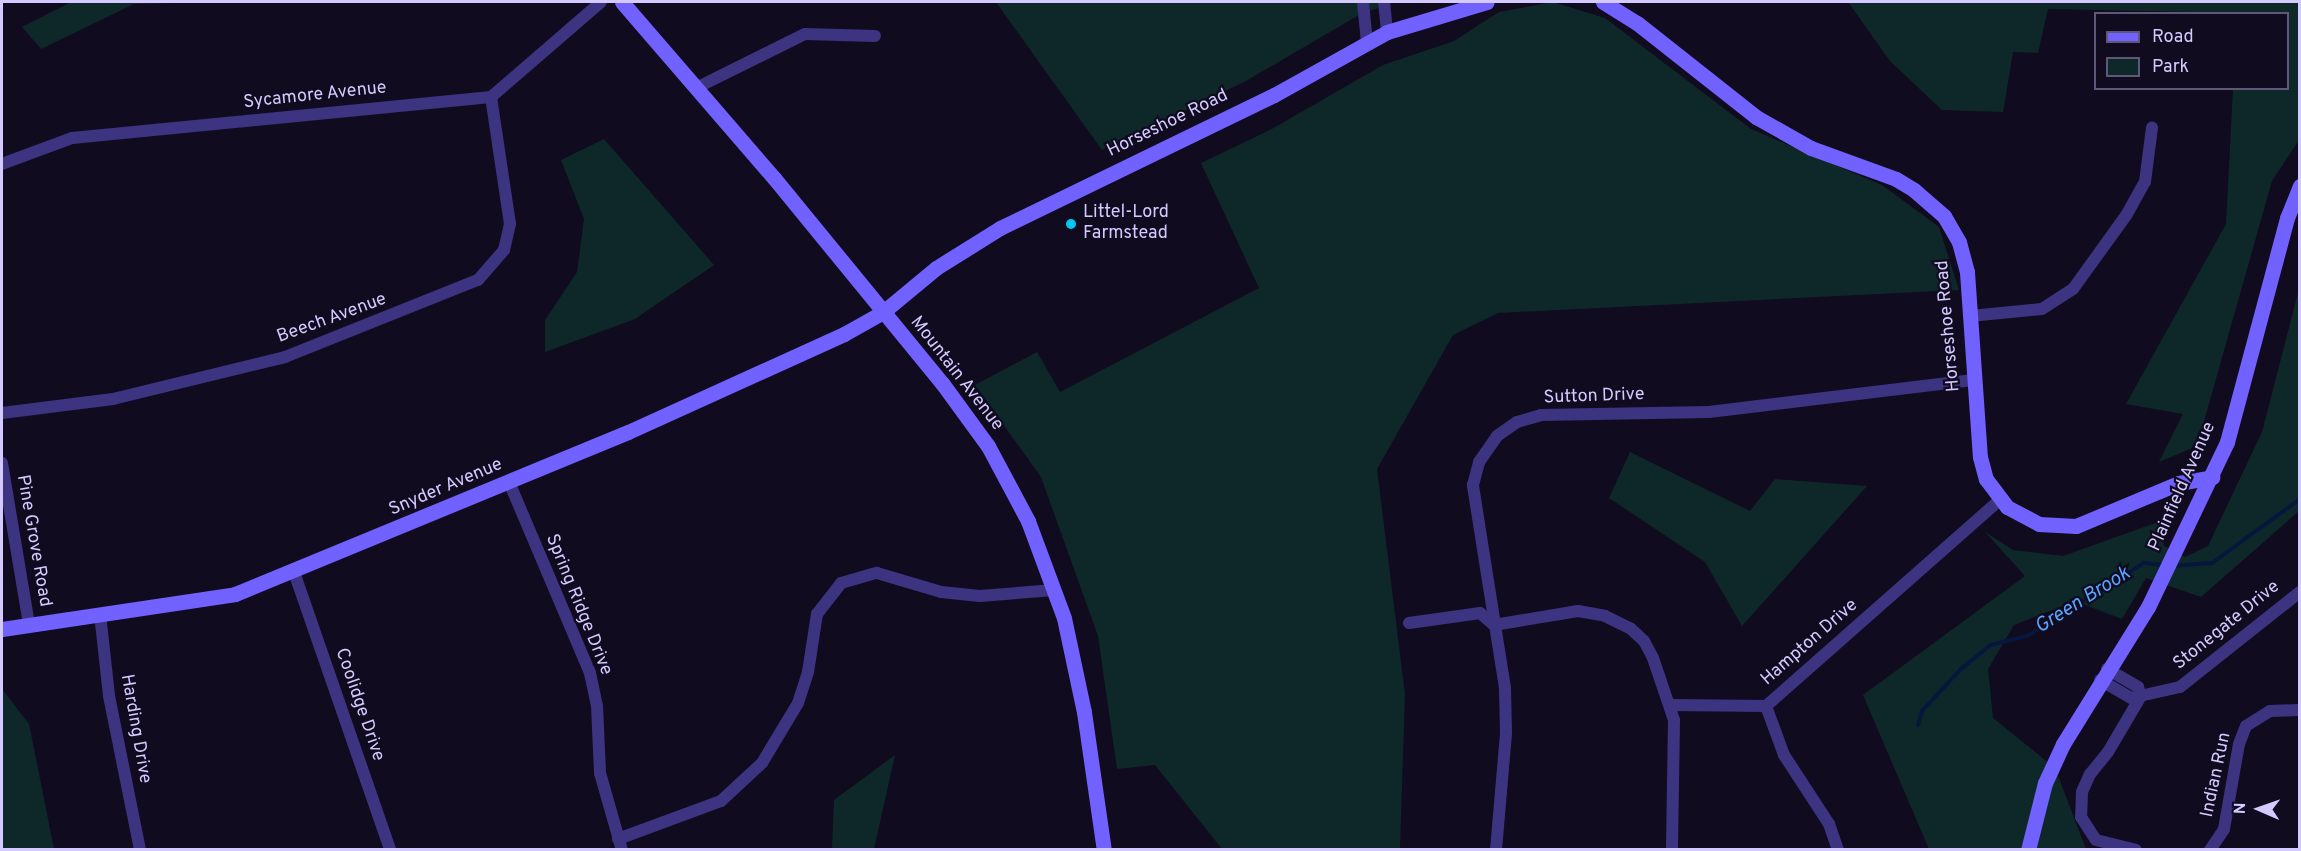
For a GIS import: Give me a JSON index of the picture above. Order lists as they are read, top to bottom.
{
  "streets": {
    "street": [
      "Sycamore Avenue",
      "Horseshoe Road",
      "Beech Avenue",
      "Mountain Avenue",
      "Sutton Drive",
      "Plainfield Avenue",
      "Snyder Avenue",
      "Pine Grove Road",
      "Spring Ridge Drive",
      "Stonegate Drive",
      "Hampton Drive",
      "Coolidge Drive",
      "Harding Drive",
      "Indian Run"
    ]
  },
  "crossings": [
    ["Sycamore Avenue", "Beech Avenue"],
    ["Horseshoe Road", "Mountain Avenue"],
    ["Horseshoe Road", "Sutton Drive"],
    ["Horseshoe Road", "Plainfield Avenue"],
    ["Horseshoe Road", "Snyder Avenue"],
    ["Horseshoe Road", "Hampton Drive"],
    ["Mountain Avenue", "Snyder Avenue"],
    ["Snyder Avenue", "Pine Grove Road"],
    ["Snyder Avenue", "Spring Ridge Drive"],
    ["Snyder Avenue", "Coolidge Drive"],
    ["Snyder Avenue", "Harding Drive"]
  ],
  "water": ["Green Brook"],
  "places": ["Littel-Lord Farmstead"],
  "legend": ["Road", "Park"],
  "north": "left"
}
